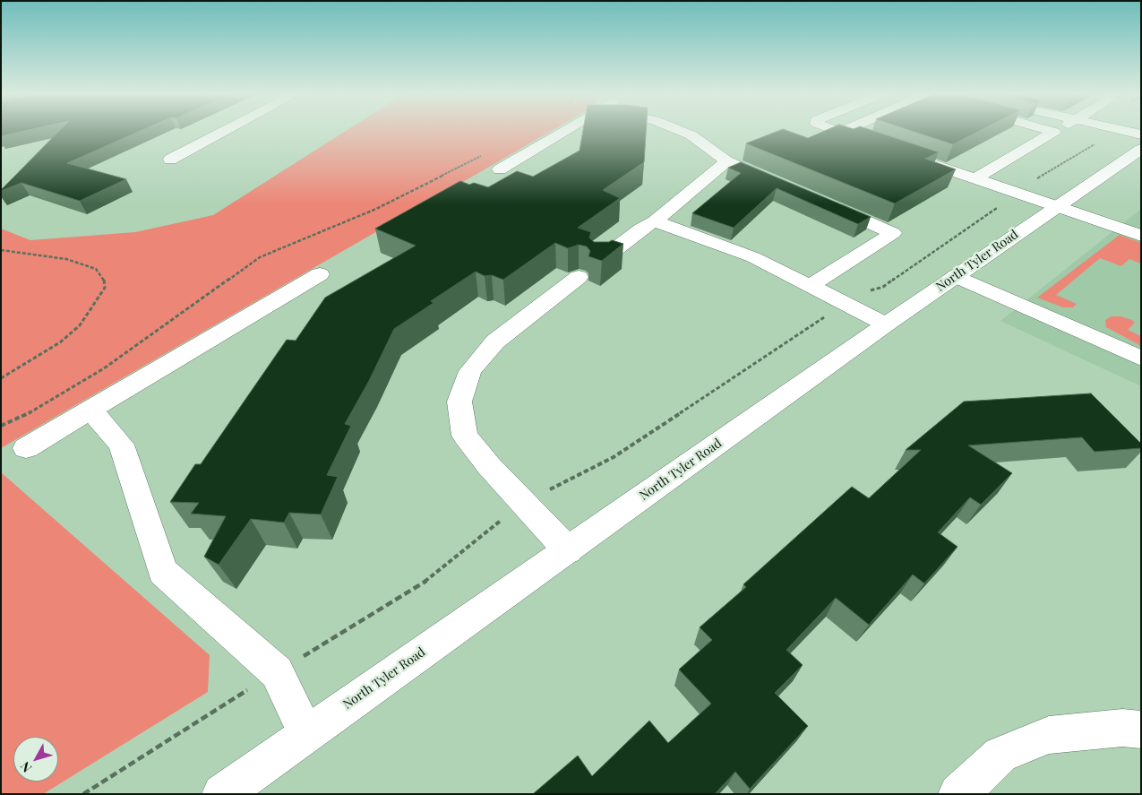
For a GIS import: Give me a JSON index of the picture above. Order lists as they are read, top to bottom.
{
  "streets": {
    "main road": ["North Tyler Road"]
  },
  "north": "bottom left"
}
